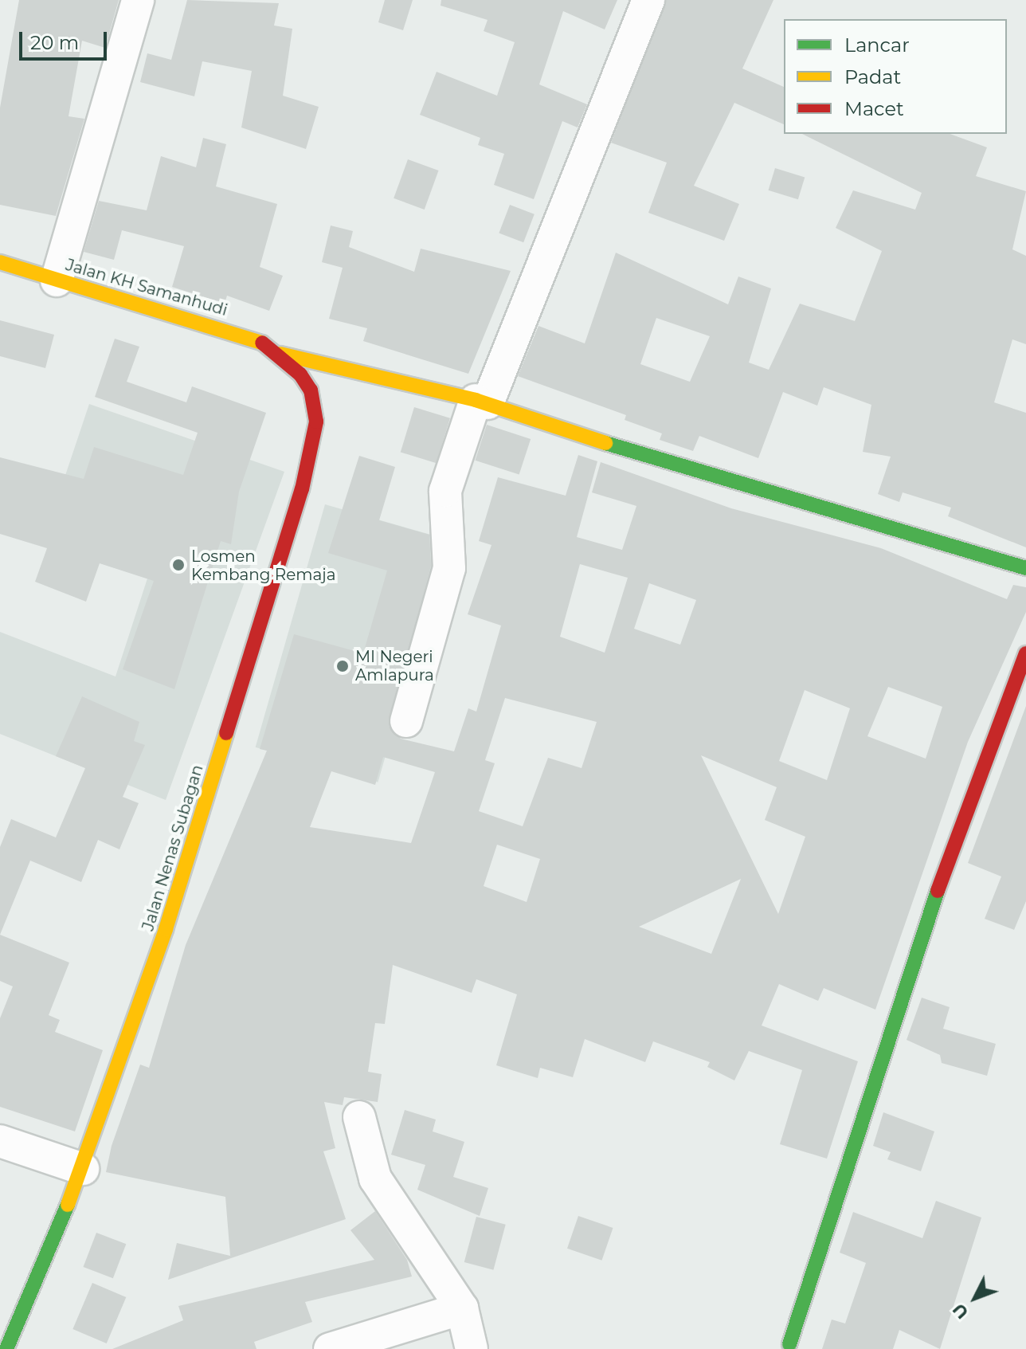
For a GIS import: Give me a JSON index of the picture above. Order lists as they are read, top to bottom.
{
  "streets": {
    "street": ["Jalan KH Samanhudi", "Jalan Nenas Subagan"]
  },
  "crossings": [
    ["Jalan KH Samanhudi", "Jalan Nenas Subagan"]
  ],
  "places": ["Losmen Kembang Remaja", "MI Negeri Amlapura"],
  "legend": ["Lancar", "Padat", "Macet"],
  "scale_bar": "20 m",
  "north": "bottom left"
}
